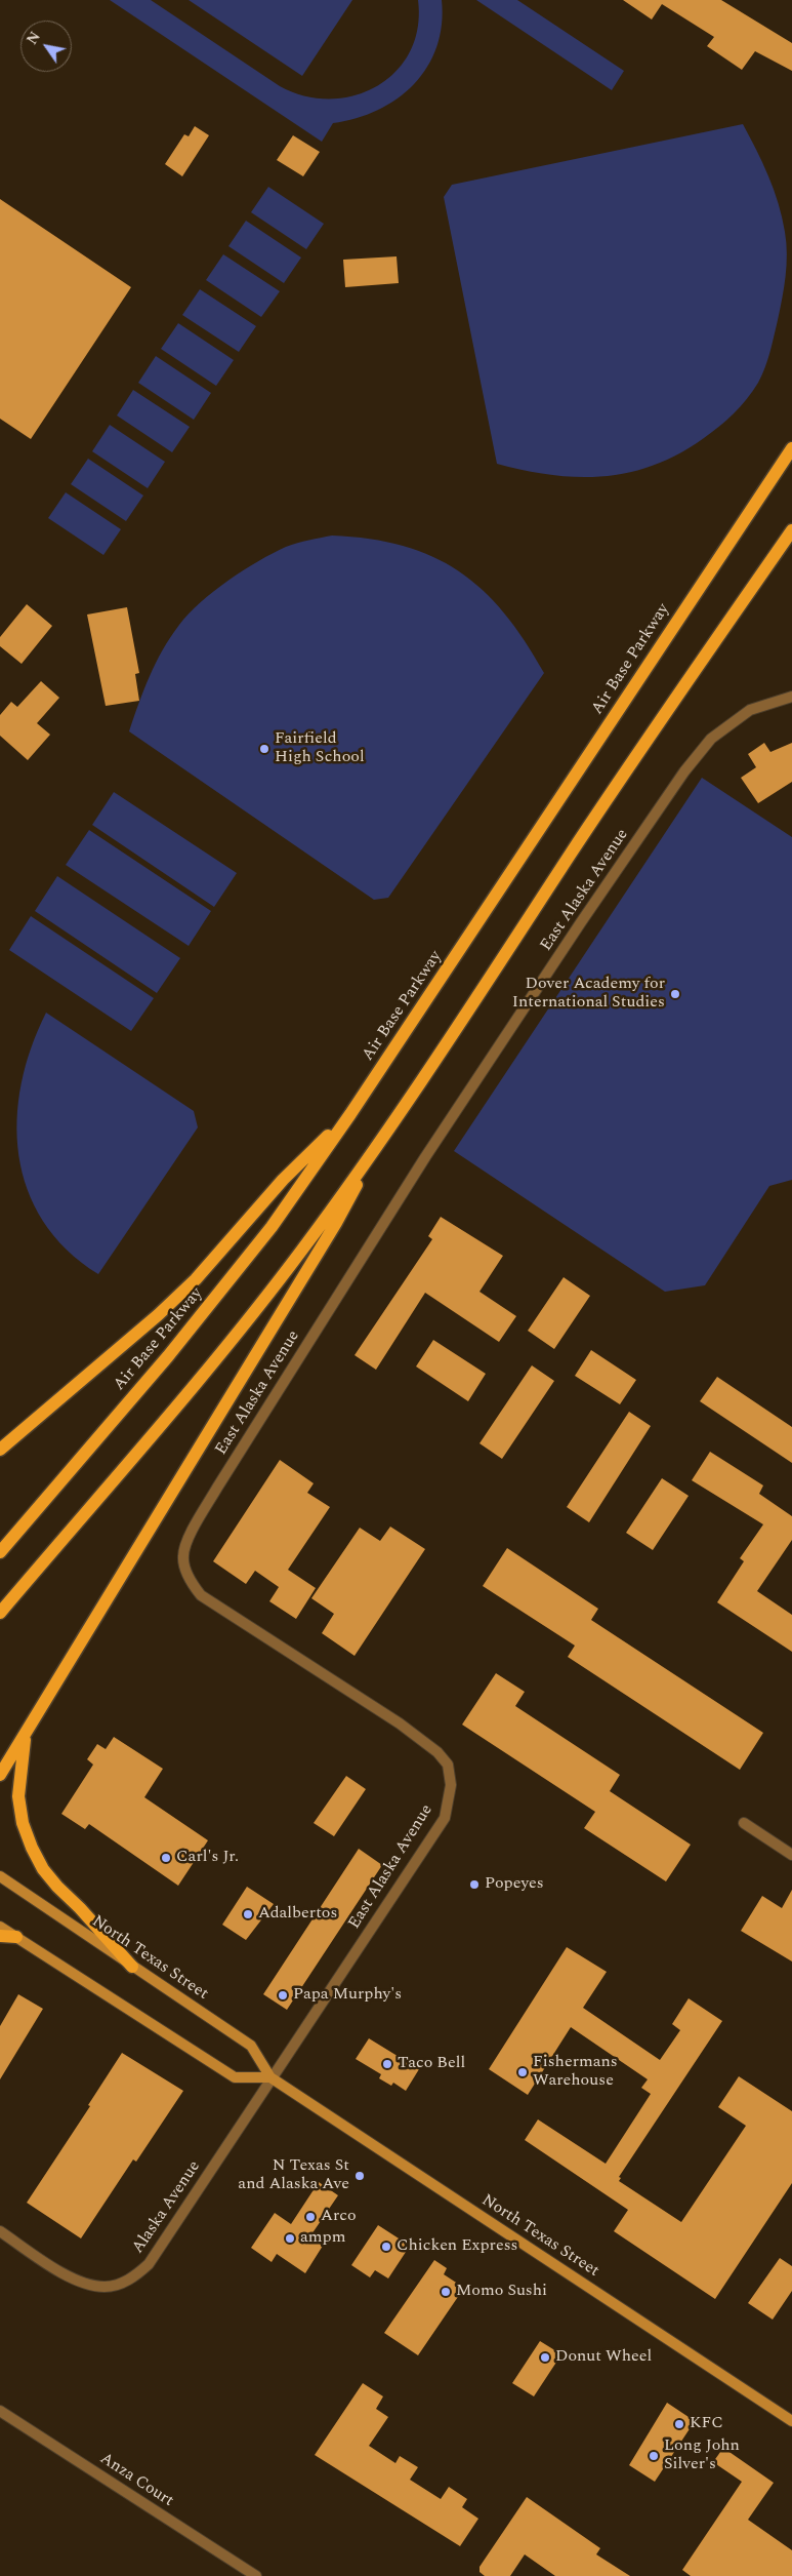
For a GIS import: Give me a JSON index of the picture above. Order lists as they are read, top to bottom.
{
  "streets": {
    "main road": ["Air Base Parkway", "North Texas Street"],
    "street": ["East Alaska Avenue", "Alaska Avenue", "Anza Court"]
  },
  "crossings": [
    ["East Alaska Avenue", "North Texas Street"],
    ["East Alaska Avenue", "Alaska Avenue"],
    ["North Texas Street", "Alaska Avenue"]
  ],
  "places": [
    "Fairfield High School",
    "Dover Academy for International Studies",
    "Carl's Jr.",
    "Popeyes",
    "Adalbertos",
    "Papa Murphy's",
    "Taco Bell",
    "Fishermans Warehouse",
    "N Texas St and Alaska Ave",
    "Arco",
    "ampm",
    "Chicken Express",
    "Momo Sushi",
    "Donut Wheel",
    "KFC",
    "Long John Silver's"
  ],
  "north": "top left"
}
